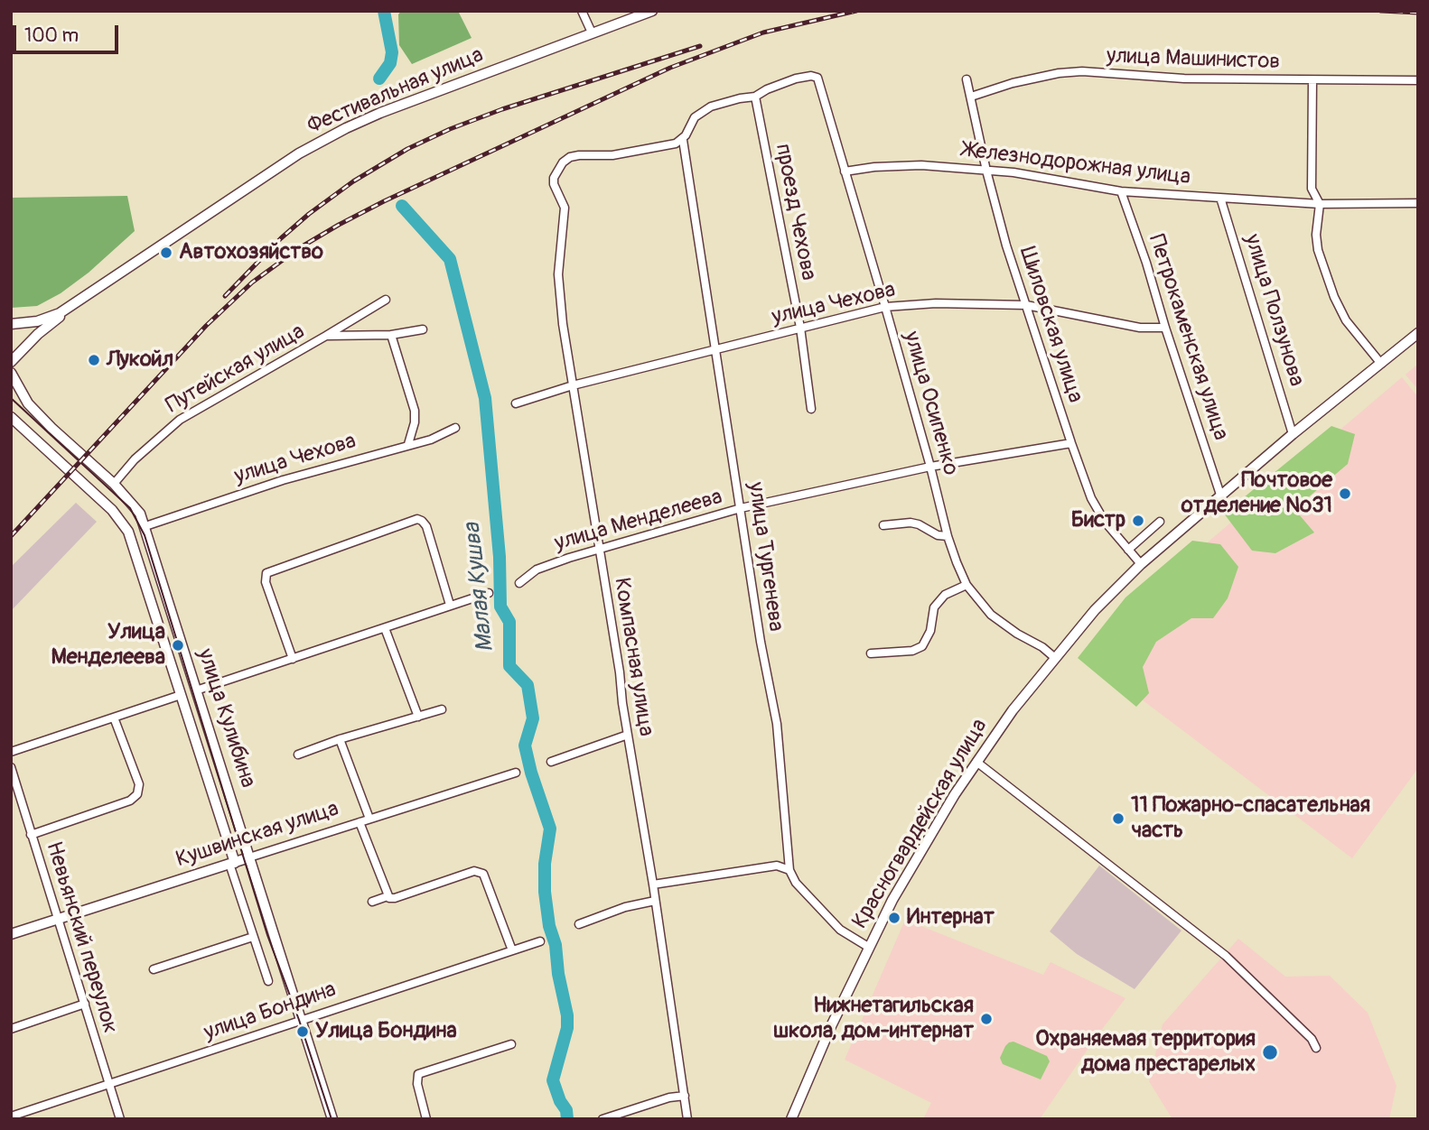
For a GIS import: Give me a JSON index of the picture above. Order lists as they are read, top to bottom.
{
  "streets": {
    "main road": [
      "Фестивальная улица",
      "улица Кулибина",
      "Красногвардейская улица",
      "Кушвинская улица"
    ],
    "street": [
      "улица Машинистов",
      "Железнодорожная улица",
      "проезд Чехова",
      "улица Чехова",
      "улица Ползунова",
      "Шиловская улица",
      "Петрокаменская улица",
      "Путейская улица",
      "улица Осипенко",
      "улица Менделеева",
      "улица Тургенева",
      "Компасная улица",
      "Невьянский переулок",
      "улица Бондина"
    ]
  },
  "crossings": [
    ["улица Машинистов", "Шиловская улица"],
    ["Железнодорожная улица", "улица Ползунова"],
    ["Железнодорожная улица", "Шиловская улица"],
    ["Железнодорожная улица", "Петрокаменская улица"],
    ["Железнодорожная улица", "улица Осипенко"],
    ["проезд Чехова", "улица Чехова"],
    ["проезд Чехова", "улица Осипенко"],
    ["улица Чехова", "Шиловская улица"],
    ["улица Чехова", "Петрокаменская улица"],
    ["улица Чехова", "улица Осипенко"],
    ["улица Чехова", "улица Тургенева"],
    ["улица Чехова", "Компасная улица"],
    ["улица Чехова", "улица Кулибина"],
    ["улица Ползунова", "Красногвардейская улица"],
    ["Шиловская улица", "улица Менделеева"],
    ["Шиловская улица", "Красногвардейская улица"],
    ["Петрокаменская улица", "Красногвардейская улица"],
    ["Путейская улица", "улица Кулибина"],
    ["улица Осипенко", "улица Менделеева"],
    ["улица Осипенко", "Красногвардейская улица"],
    ["улица Менделеева", "улица Тургенева"],
    ["улица Менделеева", "Компасная улица"],
    ["улица Тургенева", "Компасная улица"],
    ["улица Кулибина", "Кушвинская улица"],
    ["улица Кулибина", "улица Бондина"],
    ["Кушвинская улица", "Невьянский переулок"],
    ["Невьянский переулок", "улица Бондина"]
  ],
  "water": ["Малая Кушва"],
  "places": [
    "Автохозяйство",
    "Лукойл",
    "Почтовое отделение №31",
    "Бистр",
    "Улица Менделеева",
    "11 Пожарно-спасательная часть",
    "Интернат",
    "Нижнетагильская школа, дом-интернат",
    "Улица Бондина",
    "Охраняемая территория дома престарелых"
  ],
  "scale_bar": "100 m"
}
